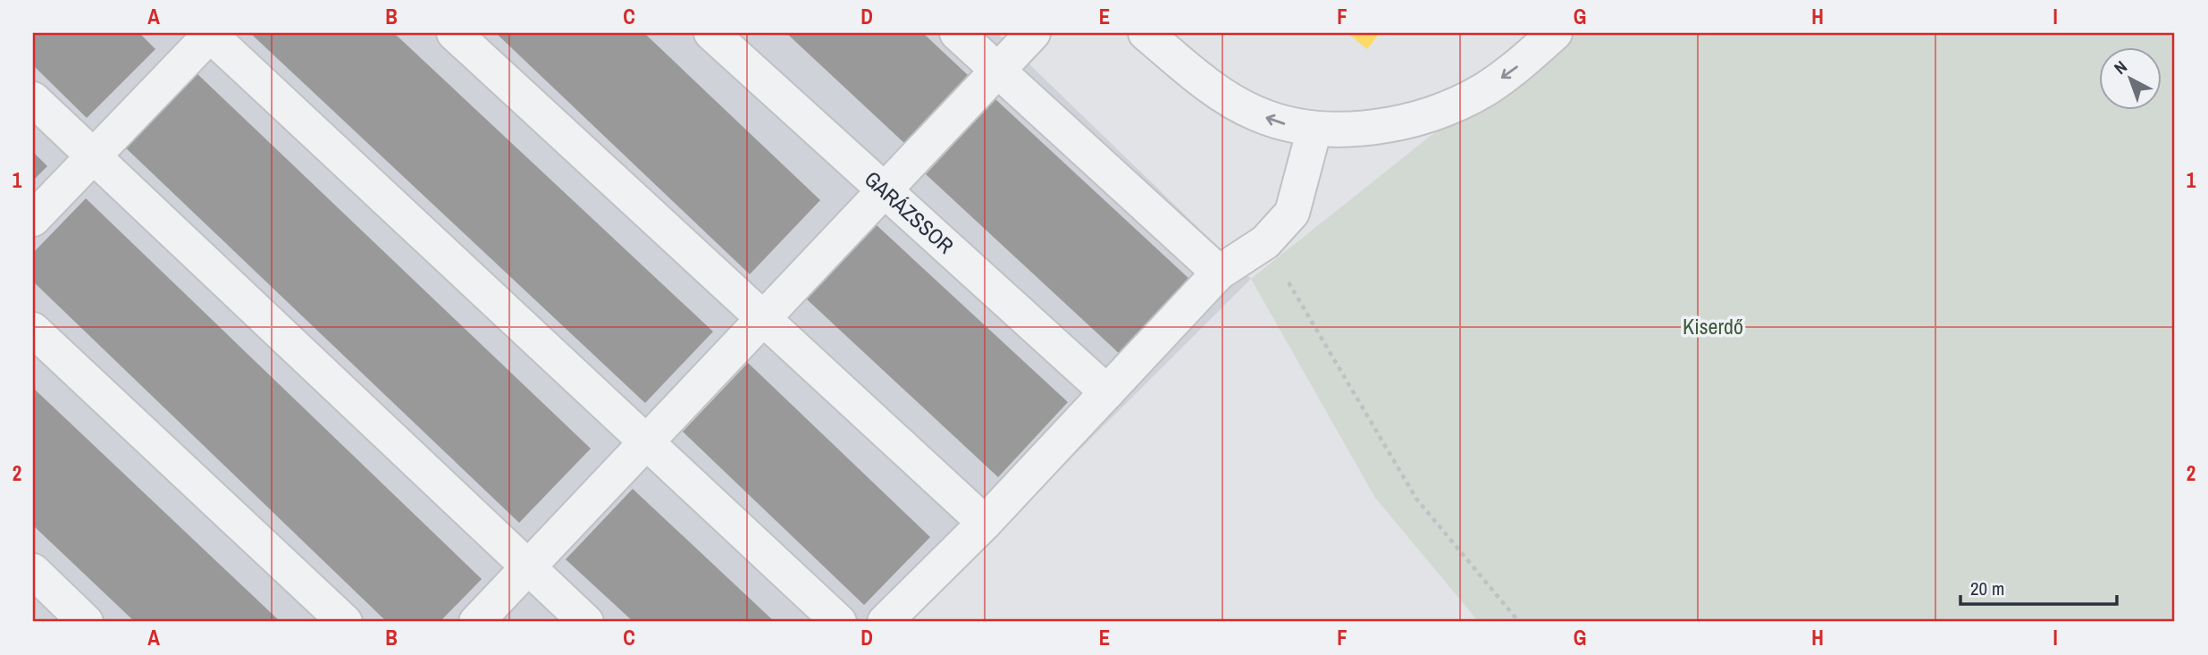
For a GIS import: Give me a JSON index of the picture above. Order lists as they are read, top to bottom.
{
  "streets": {
    "street": ["GARÁZSSOR"]
  },
  "parks": ["Kiserdő"],
  "scale_bar": "20 m",
  "north": "top left",
  "grid": {
    "columns": [
      "A",
      "B",
      "C",
      "D",
      "E",
      "F",
      "G",
      "H",
      "I"
    ],
    "rows": ["1", "2"]
  }
}
